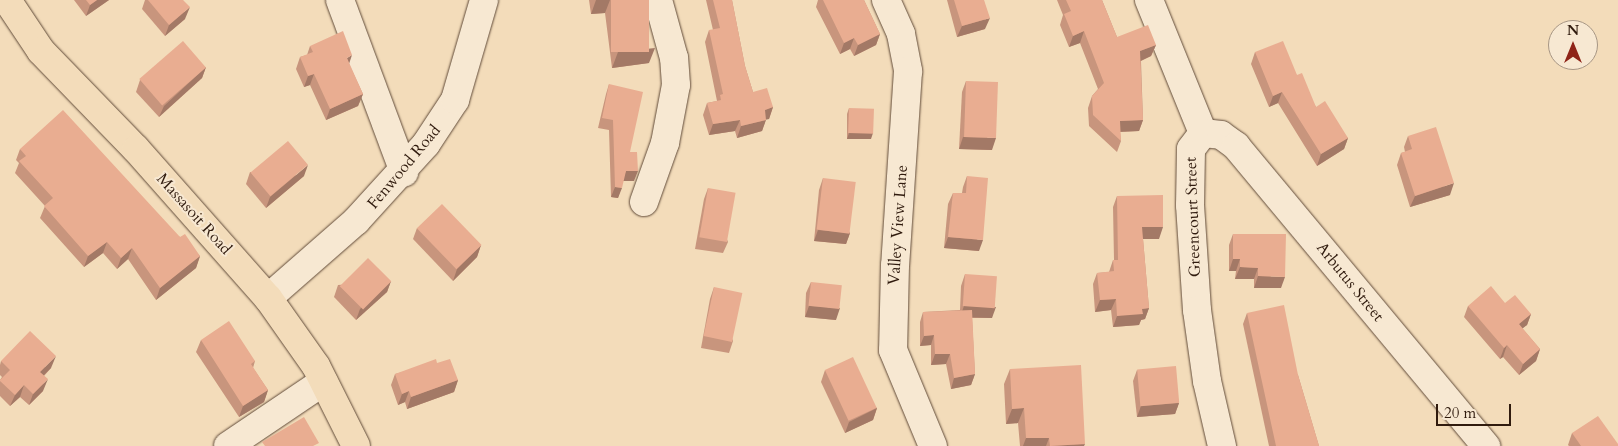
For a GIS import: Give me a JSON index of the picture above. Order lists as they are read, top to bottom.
{
  "streets": {
    "main road": ["Massasoit Road"],
    "street": [
      "Fenwood Road",
      "Greencourt Street",
      "Valley View Lane",
      "Arbutus Street"
    ]
  },
  "crossings": [
    ["Fenwood Road", "Massasoit Road"],
    ["Greencourt Street", "Arbutus Street"]
  ],
  "scale_bar": "20 m",
  "north": "top"
}
